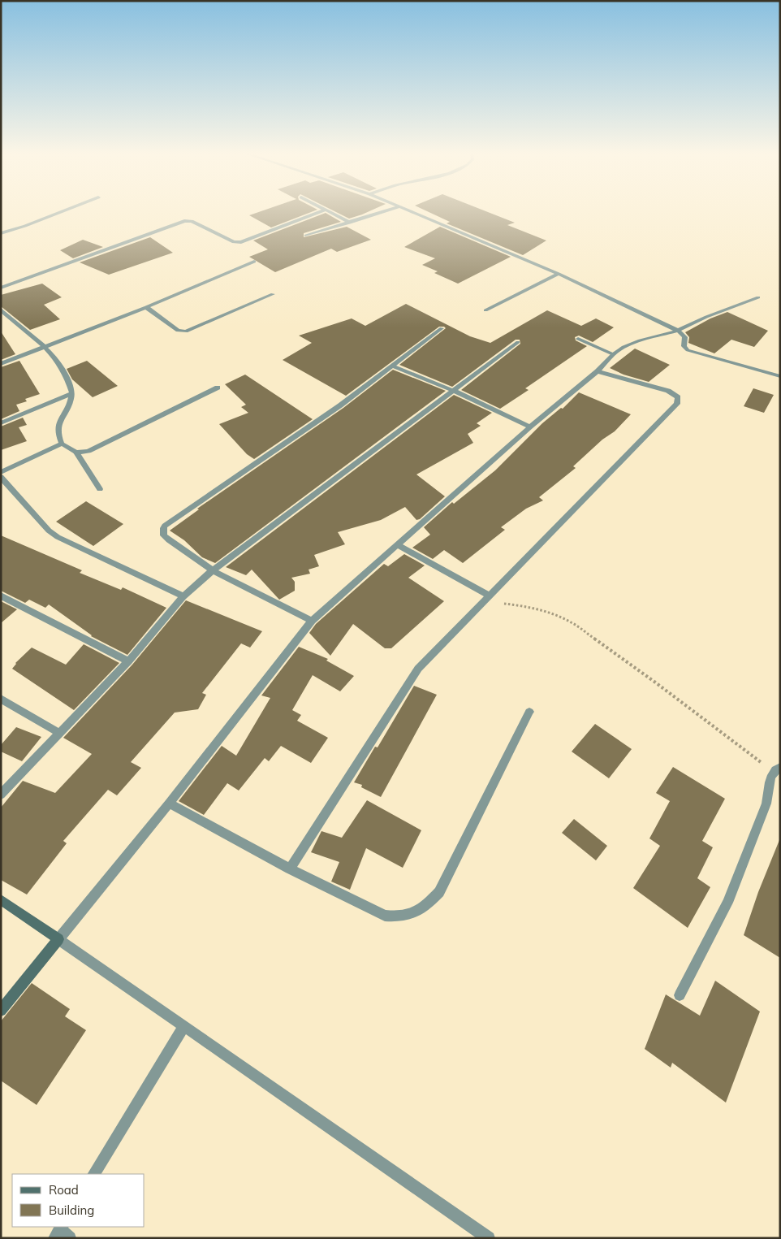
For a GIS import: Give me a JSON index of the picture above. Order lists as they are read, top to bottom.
{
  "legend": ["Road", "Building"]
}
